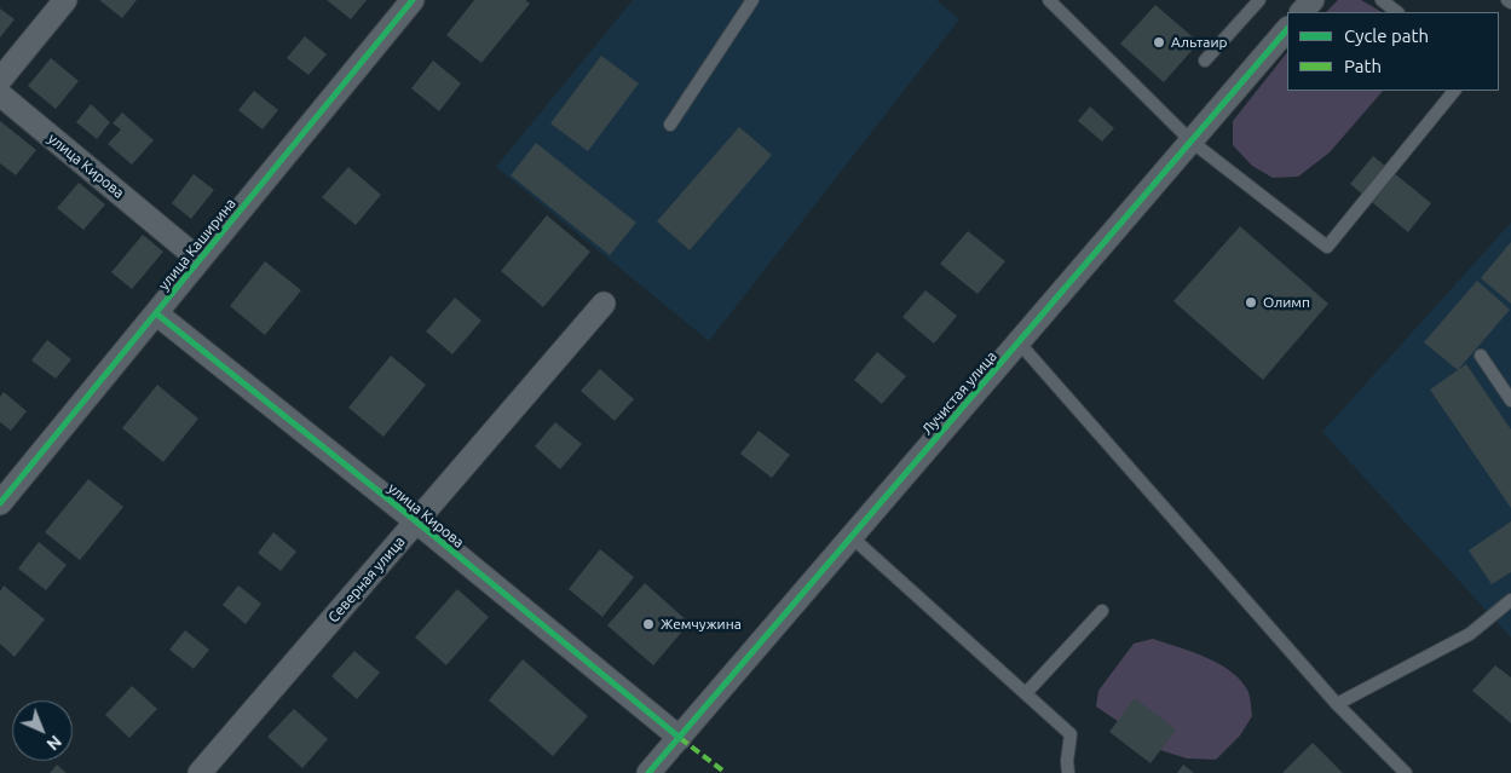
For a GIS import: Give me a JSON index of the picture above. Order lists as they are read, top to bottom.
{
  "streets": {
    "street": [
      "улица Кирова",
      "улица Каширина",
      "Лучистая улица",
      "Северная улица"
    ]
  },
  "crossings": [
    ["улица Кирова", "улица Каширина"],
    ["улица Кирова", "Лучистая улица"],
    ["улица Кирова", "Северная улица"]
  ],
  "places": ["Альтаир", "Олимп", "Жемчужина"],
  "legend": ["Cycle path", "Path"],
  "north": "bottom right"
}
